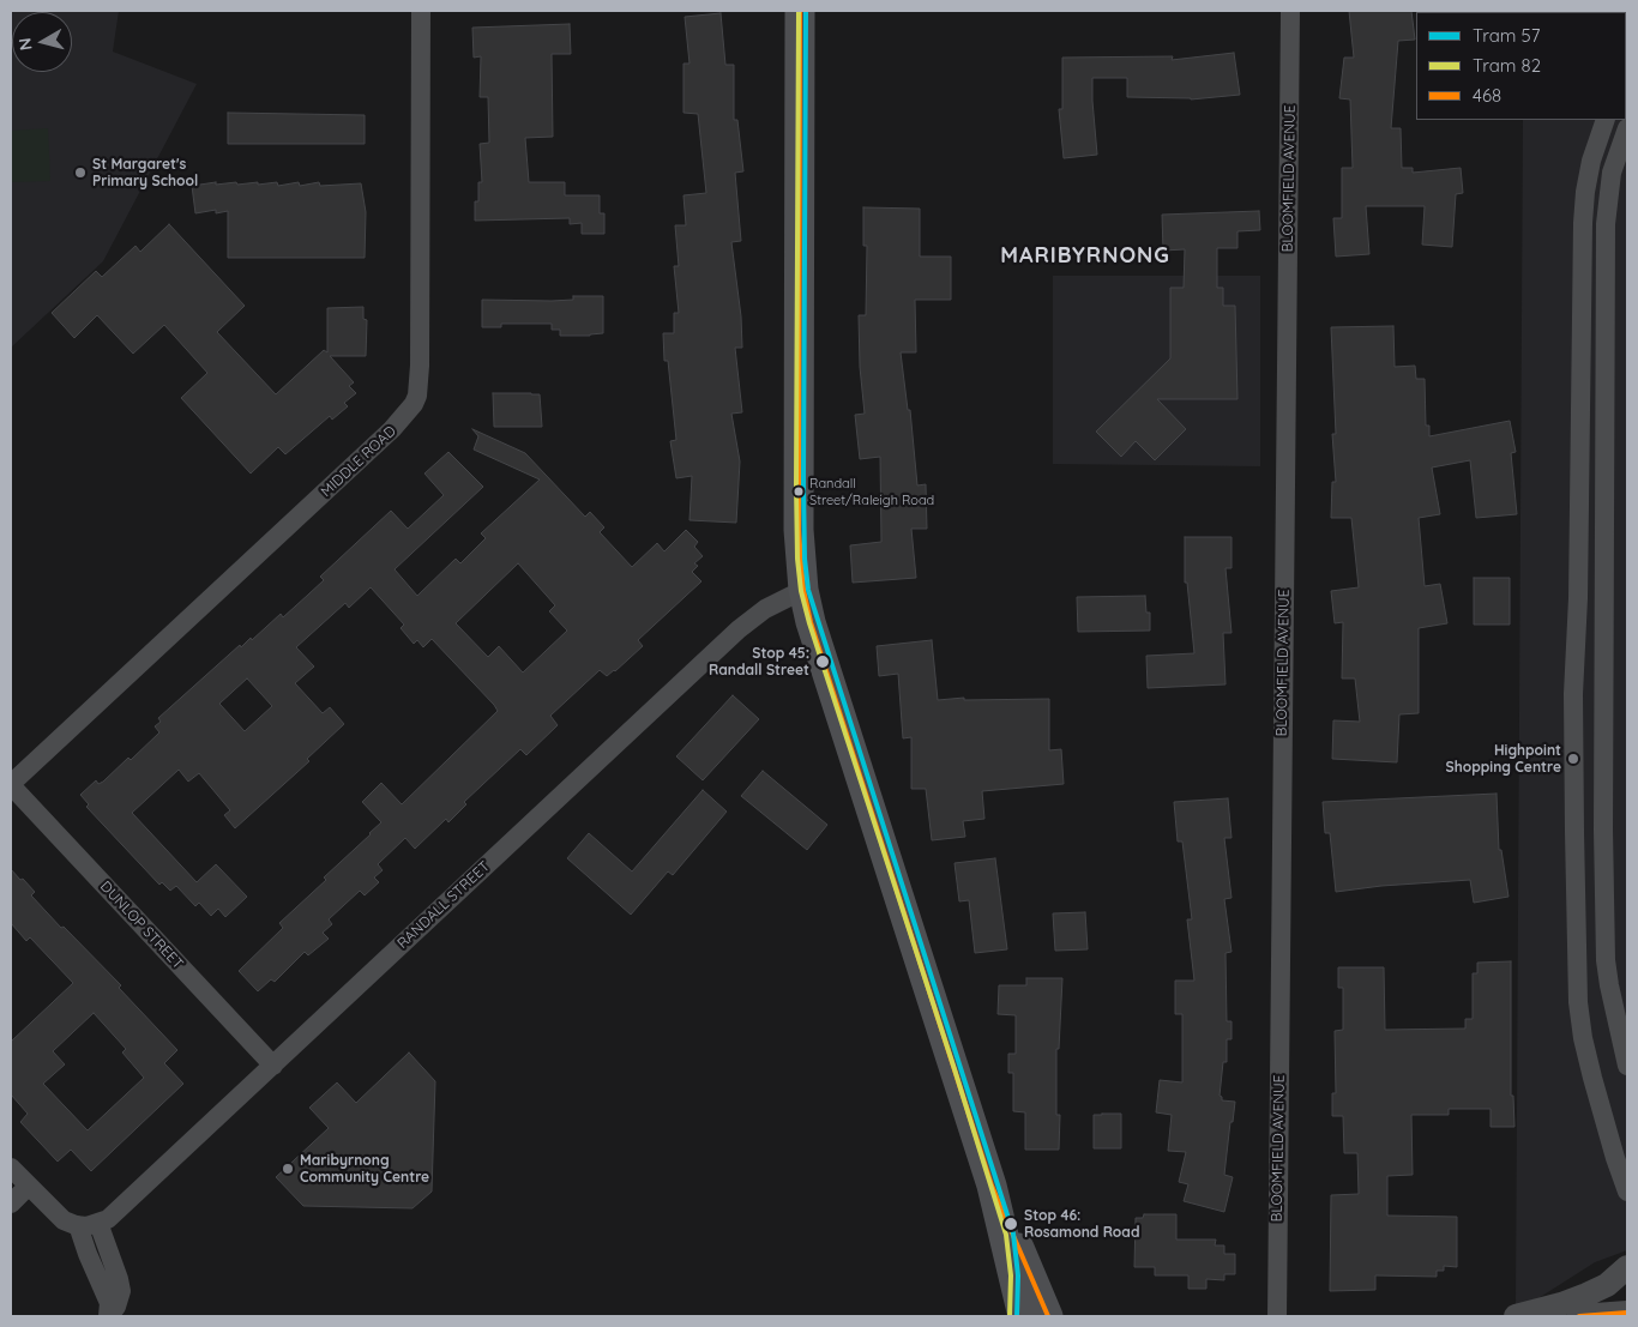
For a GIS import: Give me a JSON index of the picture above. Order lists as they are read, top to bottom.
{
  "streets": {
    "street": [
      "BLOOMFIELD AVENUE",
      "MIDDLE ROAD",
      "RANDALL STREET",
      "DUNLOP STREET"
    ]
  },
  "crossings": [
    ["MIDDLE ROAD", "DUNLOP STREET"],
    ["RANDALL STREET", "DUNLOP STREET"]
  ],
  "districts": ["MARIBYRNONG"],
  "places": [
    "St Margaret's Primary School",
    "Randall Street/Raleigh Road",
    "Stop 45: Randall Street",
    "Highpoint Shopping Centre",
    "Maribyrnong Community Centre",
    "Stop 46: Rosamond Road"
  ],
  "lines": ["tram line 57", "tram line 82", "transit line 468"],
  "legend": ["Tram 57", "Tram 82", "468"],
  "north": "left"
}
